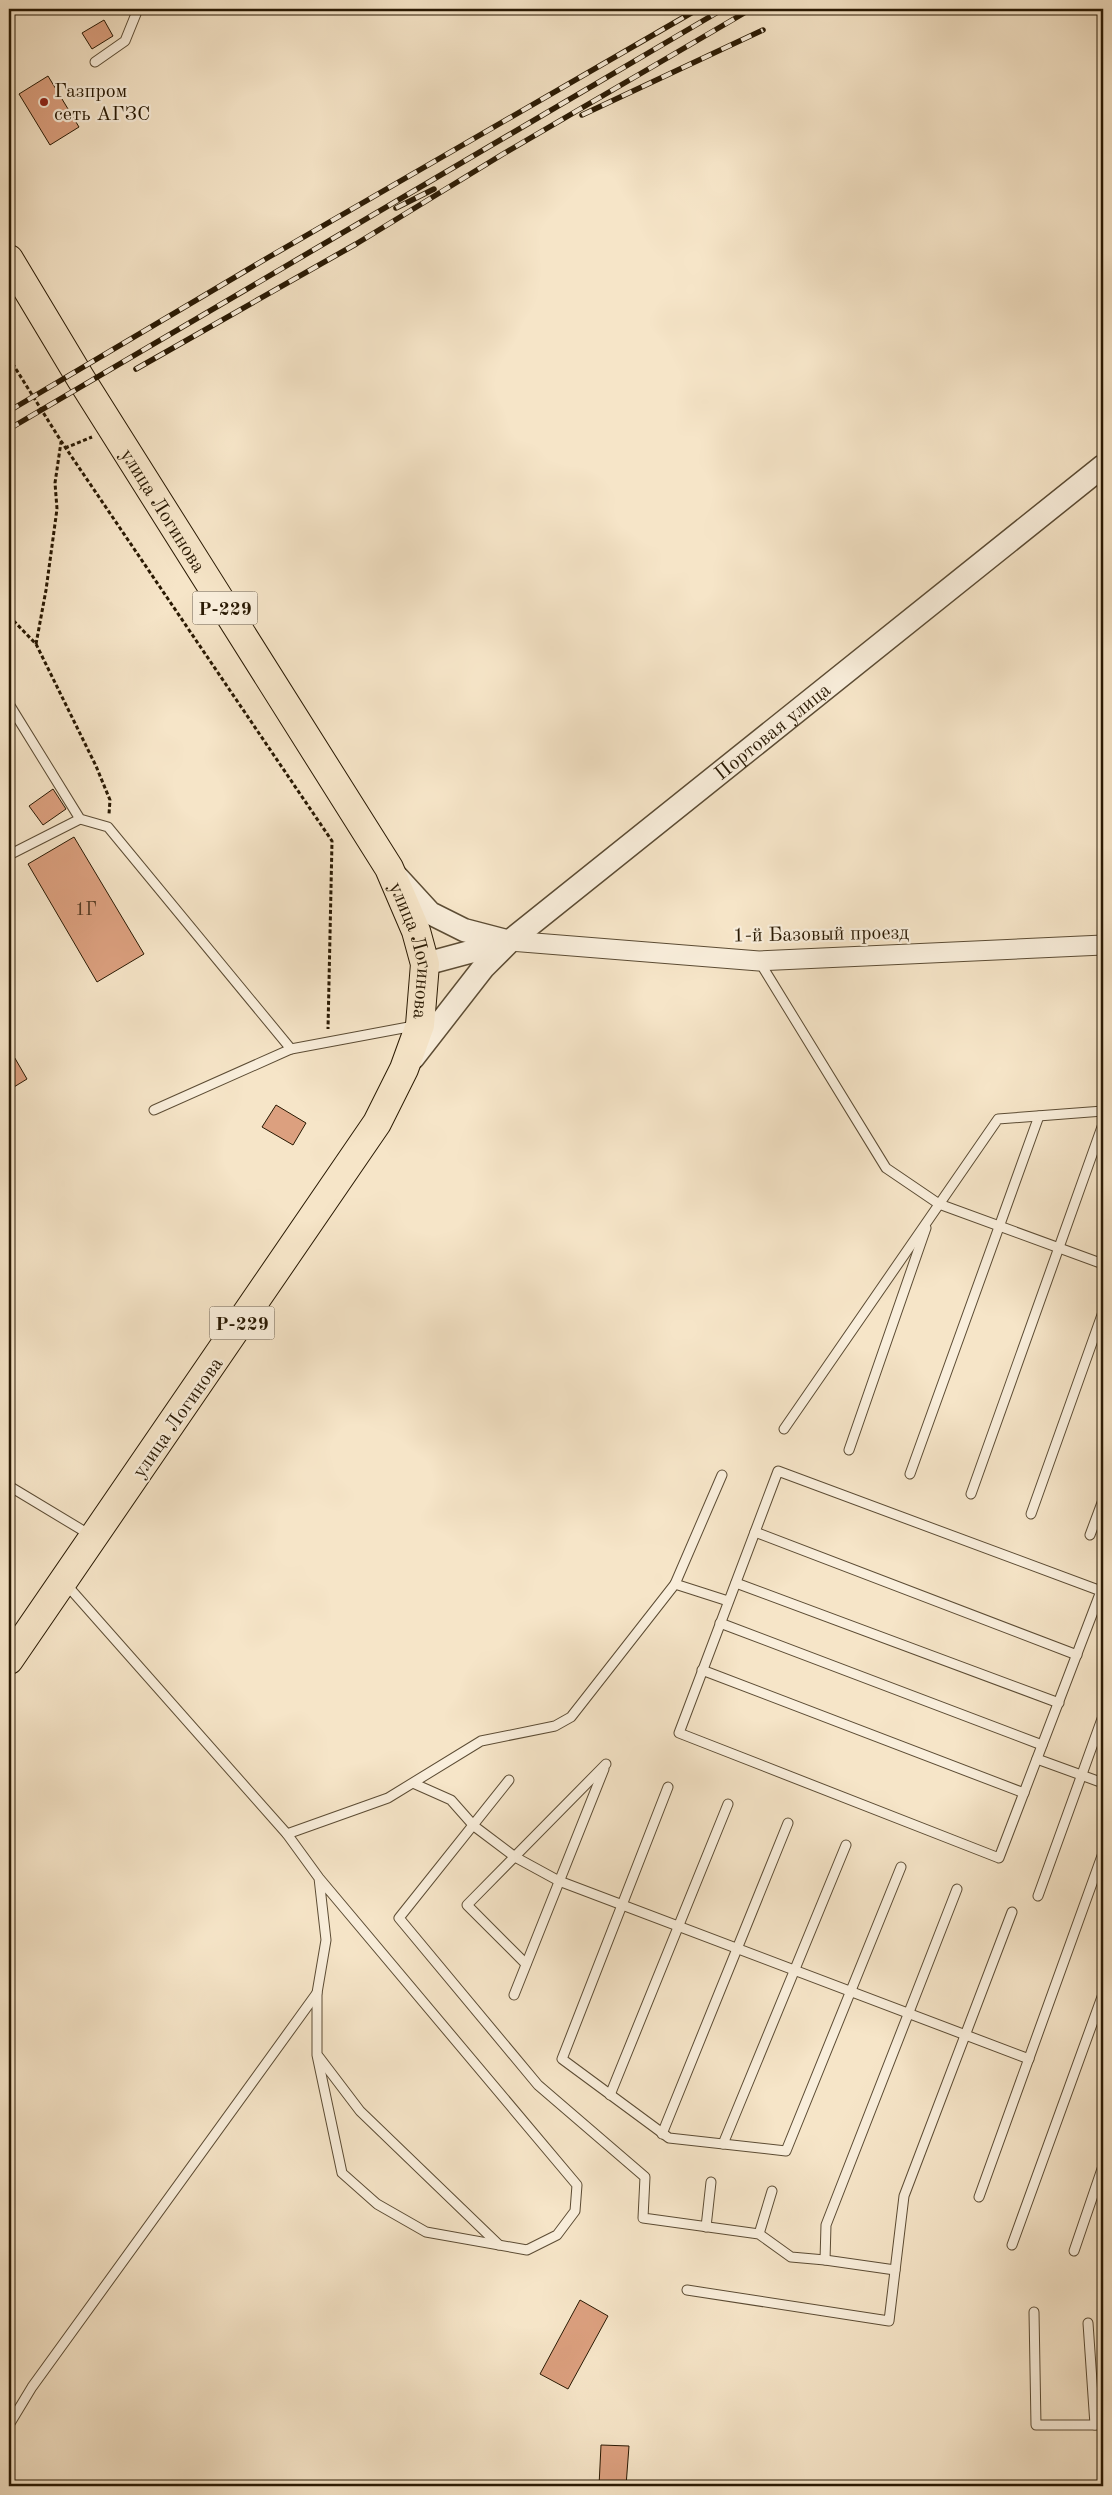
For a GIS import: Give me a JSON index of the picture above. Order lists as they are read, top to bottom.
{
  "streets": {
    "main road": ["улица Логинова", "Р-229"],
    "street": ["Портовая улица", "1-й Базовый проезд"]
  },
  "crossings": [
    ["улица Логинова", "Портовая улица"],
    ["Портовая улица", "1-й Базовый проезд"]
  ],
  "places": ["Газпром сеть АГЗС"],
  "house_numbers": ["1Г"]
}
